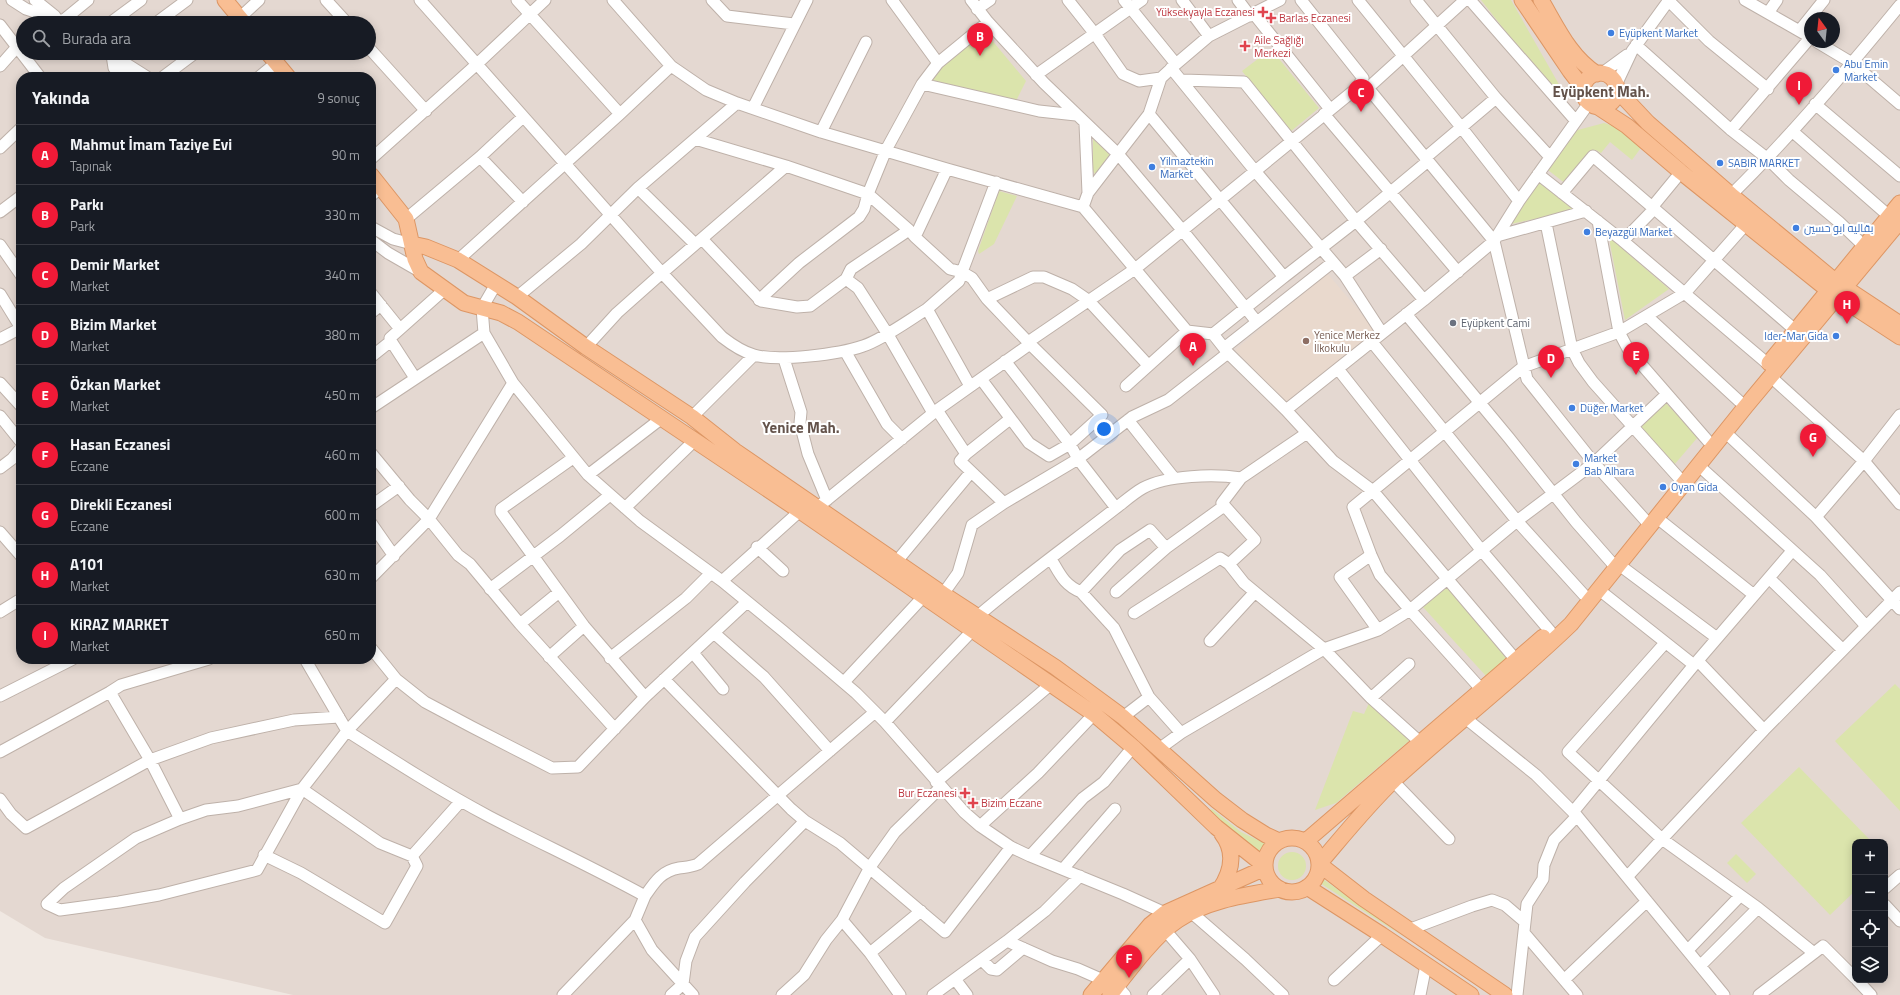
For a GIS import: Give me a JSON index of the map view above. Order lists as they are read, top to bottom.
{
  "districts": ["Eyüpkent Mah.", "Yenice Mah."],
  "places": {
    "health": [
      "Yüksekyayla Eczanesi",
      "Barlas Eczanesi",
      "Aile Sağlığı Merkezi",
      "Bur Eczanesi",
      "Bizim Eczane"
    ],
    "other": [
      "Eyüpkent Market",
      "Abu Emin Market",
      "SABIR MARKET",
      "Yilmaztekin Market",
      "بقاليه ابو حسين",
      "Beyazgül Market",
      "Eyüpkent Cami",
      "Ider-Mar Gida",
      "Yenice Merkez İlkokulu",
      "Düğer Market",
      "Market Bab Alhara",
      "Oyan Gida"
    ]
  },
  "north": "top",
  "page": {
    "search": "Burada ara",
    "pins": [
      "B",
      "I",
      "C",
      "H",
      "A",
      "E",
      "D",
      "G",
      "F"
    ],
    "heading": ["Yakında", "9 sonuç"],
    "list": [
      {
        "mark": "A",
        "name": "Mahmut İmam Taziye Evi",
        "note": "Tapınak",
        "value": "90 m"
      },
      {
        "mark": "B",
        "name": "Parkı",
        "note": "Park",
        "value": "330 m"
      },
      {
        "mark": "C",
        "name": "Demir Market",
        "note": "Market",
        "value": "340 m"
      },
      {
        "mark": "D",
        "name": "Bizim Market",
        "note": "Market",
        "value": "380 m"
      },
      {
        "mark": "E",
        "name": "Özkan Market",
        "note": "Market",
        "value": "450 m"
      },
      {
        "mark": "F",
        "name": "Hasan Eczanesi",
        "note": "Eczane",
        "value": "460 m"
      },
      {
        "mark": "G",
        "name": "Direkli Eczanesi",
        "note": "Eczane",
        "value": "600 m"
      },
      {
        "mark": "H",
        "name": "A101",
        "note": "Market",
        "value": "630 m"
      },
      {
        "mark": "I",
        "name": "KiRAZ MARKET",
        "note": "Market",
        "value": "650 m"
      }
    ],
    "map_buttons": ["+", "−"]
  }
}
